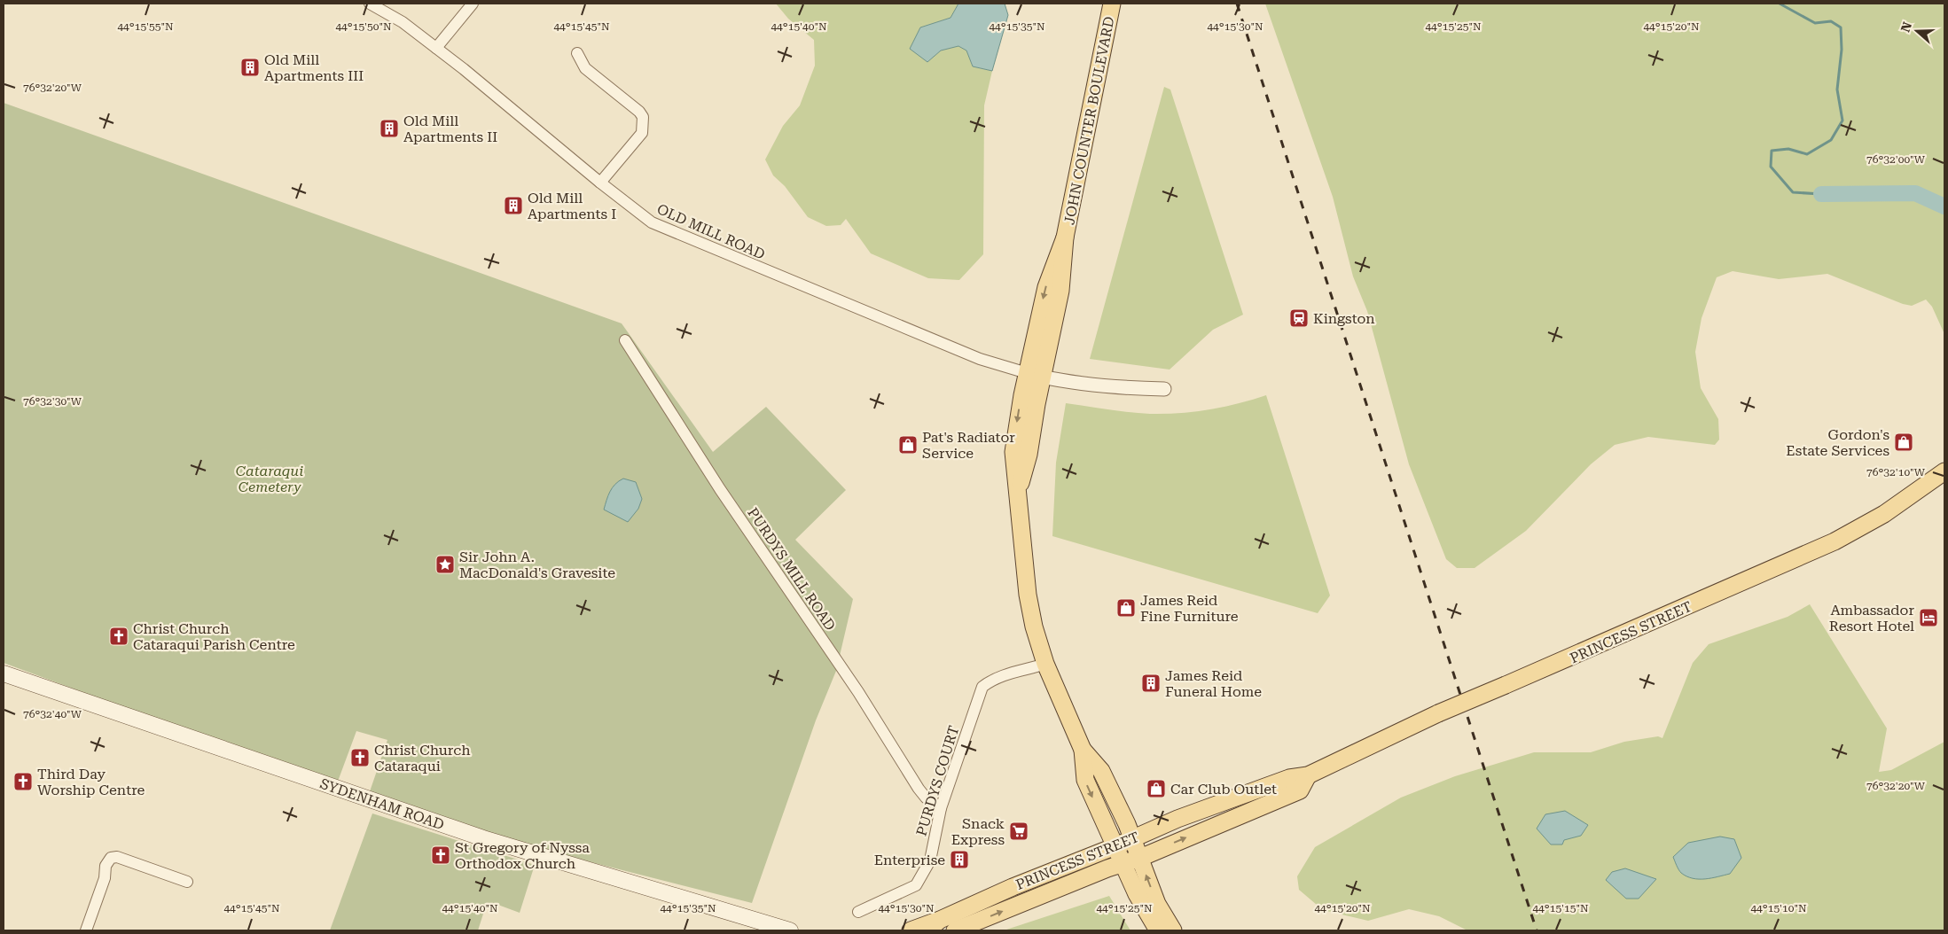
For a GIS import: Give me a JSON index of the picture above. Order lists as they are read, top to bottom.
{
  "streets": {
    "main road": ["JOHN COUNTER BOULEVARD", "PRINCESS STREET", "SYDENHAM ROAD"],
    "street": ["OLD MILL ROAD", "PURDYS MILL ROAD", "PURDYS COURT"]
  },
  "crossings": [
    ["JOHN COUNTER BOULEVARD", "OLD MILL ROAD"],
    ["JOHN COUNTER BOULEVARD", "PRINCESS STREET"],
    ["JOHN COUNTER BOULEVARD", "PURDYS COURT"],
    ["PURDYS MILL ROAD", "PURDYS COURT"]
  ],
  "parks": ["Cataraqui Cemetery"],
  "places": {
    "building": [
      "Old Mill Apartments III",
      "Old Mill Apartments II",
      "Old Mill Apartments I",
      "James Reid Funeral Home",
      "Enterprise"
    ],
    "station": ["Kingston"],
    "shop": [
      "Gordon's Estate Services",
      "Pat's Radiator Service",
      "James Reid Fine Furniture",
      "Car Club Outlet"
    ],
    "place": ["Sir John A. MacDonald's Gravesite"],
    "hotel": ["Ambassador Resort Hotel"],
    "church": [
      "Christ Church Cataraqui Parish Centre",
      "Christ Church Cataraqui",
      "Third Day Worship Centre",
      "St Gregory of Nyssa Orthodox Church"
    ],
    "supermarket": ["Snack Express"]
  },
  "north": "left",
  "coordinates": [
    "44°15'55\"N",
    "44°15'50\"N",
    "44°15'45\"N",
    "44°15'40\"N",
    "44°15'35\"N",
    "44°15'30\"N",
    "44°15'25\"N",
    "44°15'20\"N",
    "76°32'20\"W",
    "76°32'00\"W",
    "76°32'30\"W",
    "76°32'10\"W",
    "76°32'40\"W",
    "44°15'15\"N",
    "44°15'10\"N"
  ]
}
